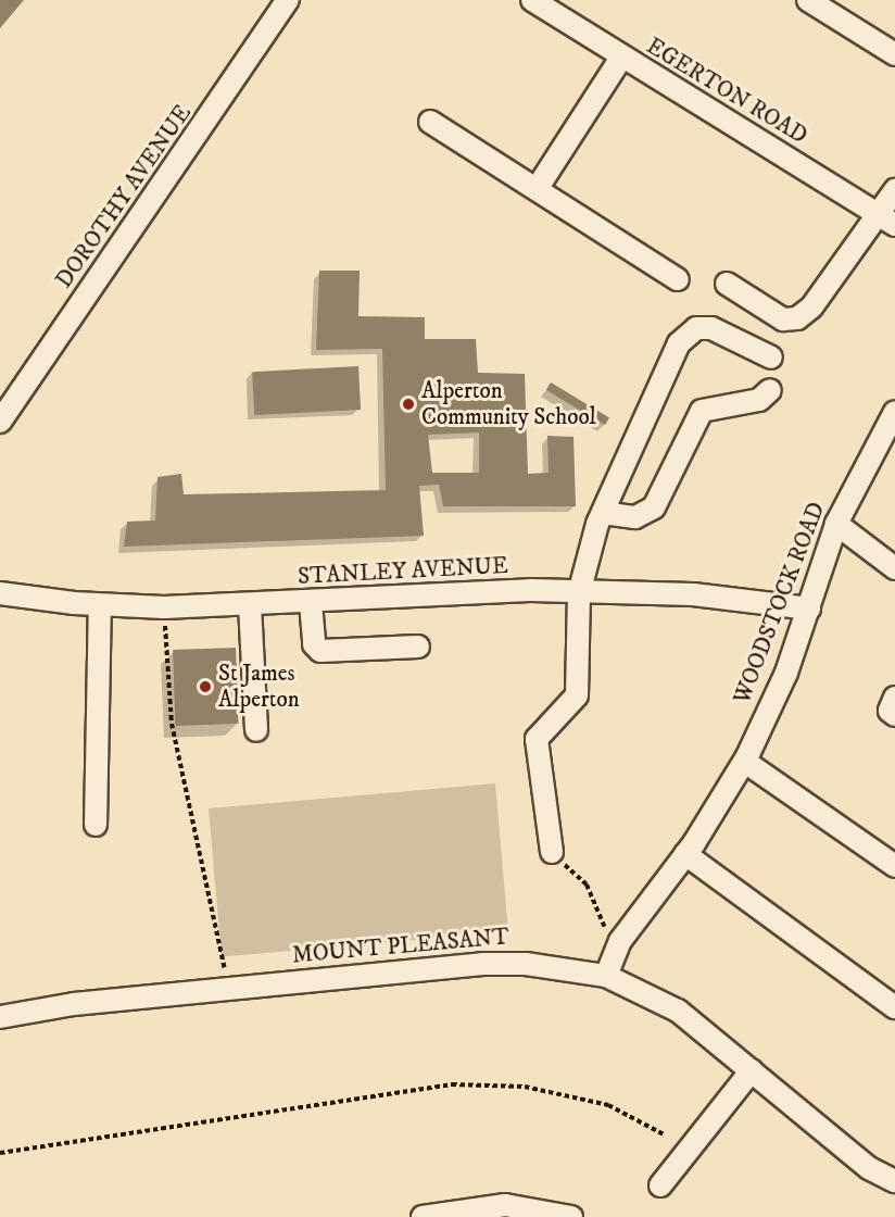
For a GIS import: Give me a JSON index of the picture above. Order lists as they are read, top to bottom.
{
  "streets": {
    "street": [
      "EGERTON ROAD",
      "DOROTHY AVENUE",
      "STANLEY AVENUE",
      "WOODSTOCK ROAD",
      "MOUNT PLEASANT"
    ]
  },
  "crossings": [
    ["STANLEY AVENUE", "WOODSTOCK ROAD"],
    ["WOODSTOCK ROAD", "MOUNT PLEASANT"]
  ],
  "places": ["Alperton Community School", "St James Alperton"]
}
